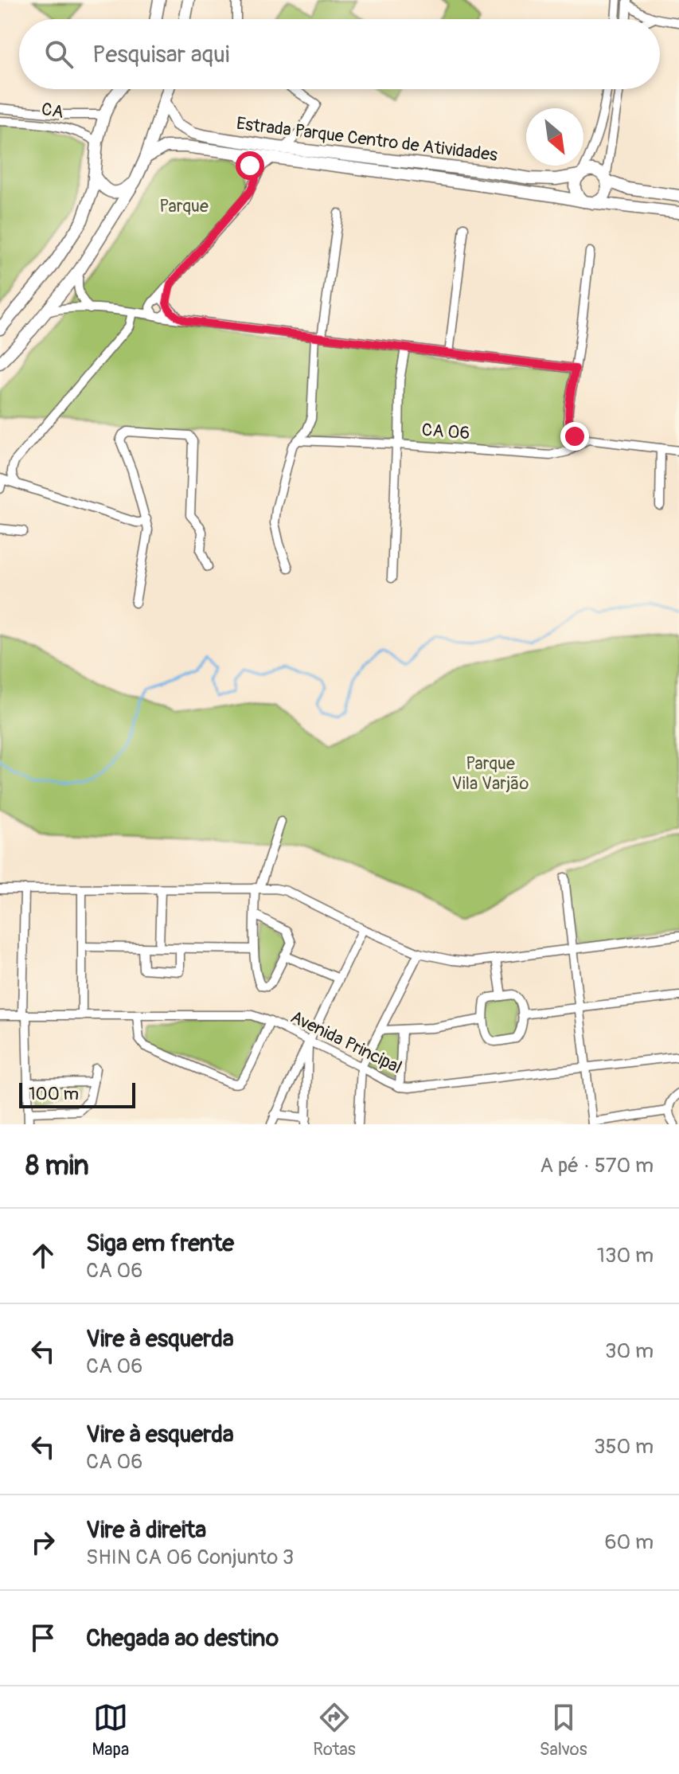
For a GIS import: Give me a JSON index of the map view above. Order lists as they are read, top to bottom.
{
  "streets": {
    "main road": ["Estrada Parque Centro de Atividades"],
    "street": ["CA", "CA 06", "Avenida Principal"]
  },
  "parks": ["Parque", "Parque Vila Varjão"],
  "scale_bar": "100 m",
  "north": "bottom right",
  "page": {
    "search": "Pesquisar aqui",
    "scale": "100 m",
    "heading": ["8 min", "A pé · 570 m"],
    "list": [
      ["Siga em frente", "CA 06", "130 m"],
      ["Vire à esquerda", "CA 06", "30 m"],
      ["Vire à esquerda", "CA 06", "350 m"],
      ["Vire à direita", "SHIN CA 06 Conjunto 3", "60 m"],
      "Chegada ao destino"
    ],
    "nav": ["Mapa", "Rotas", "Salvos"]
  }
}
